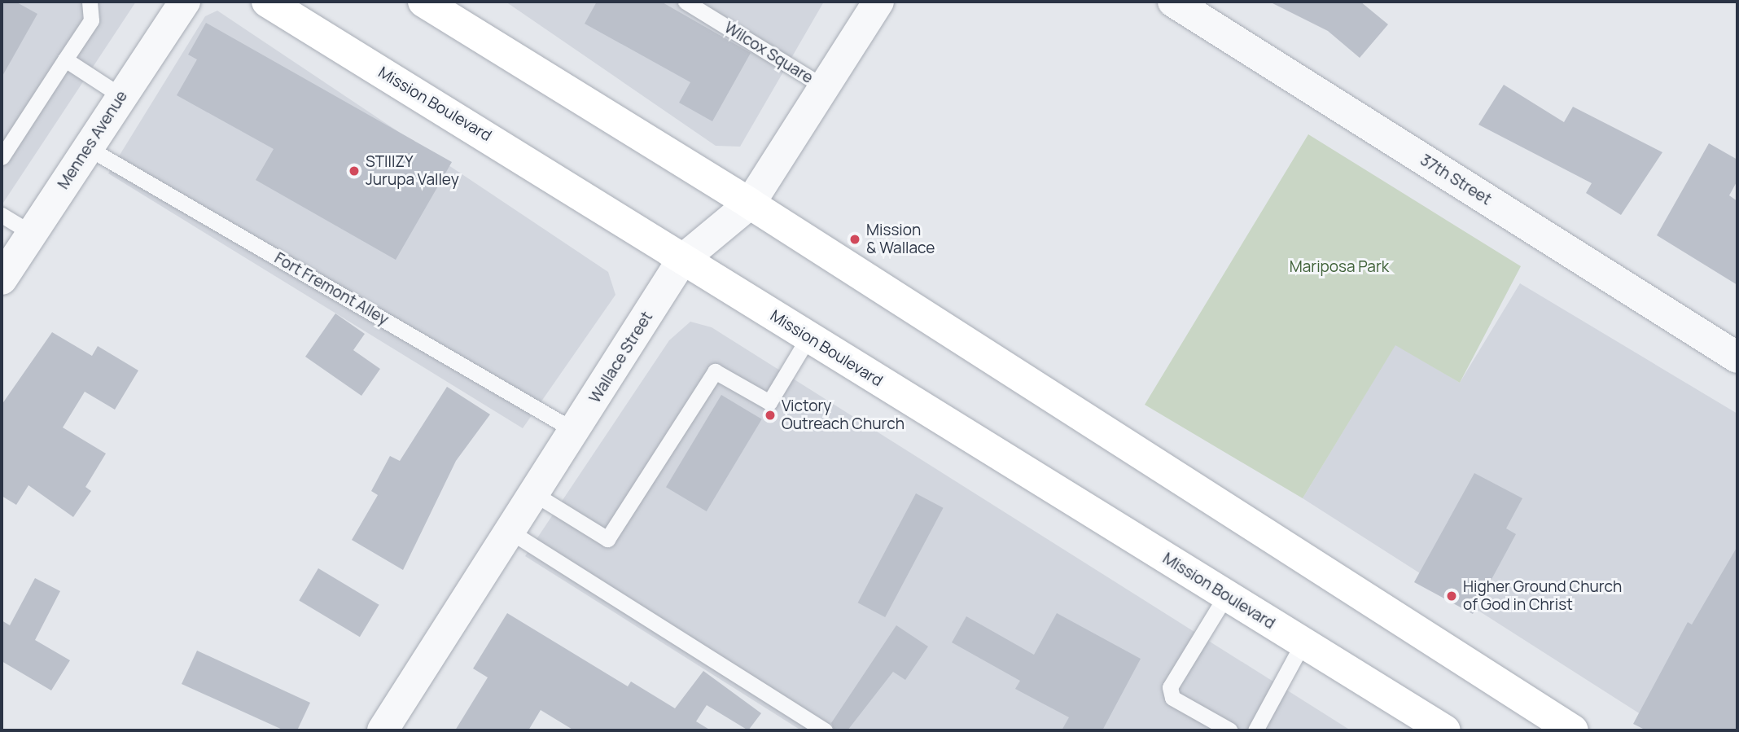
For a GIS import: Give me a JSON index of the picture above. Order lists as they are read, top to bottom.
{
  "streets": {
    "main road": ["Mission Boulevard"],
    "street": ["Mennes Avenue", "37th Street", "Wallace Street"],
    "lane": ["Wilcox Square", "Fort Fremont Alley"]
  },
  "crossings": [
    ["Wilcox Square", "Wallace Street"],
    ["Mission Boulevard", "Wallace Street"],
    ["Mennes Avenue", "Fort Fremont Alley"],
    ["Fort Fremont Alley", "Wallace Street"]
  ],
  "parks": ["Mariposa Park"],
  "places": [
    "STIIIZY Jurupa Valley",
    "Mission & Wallace",
    "Victory Outreach Church",
    "Higher Ground Church of God in Christ"
  ]
}
